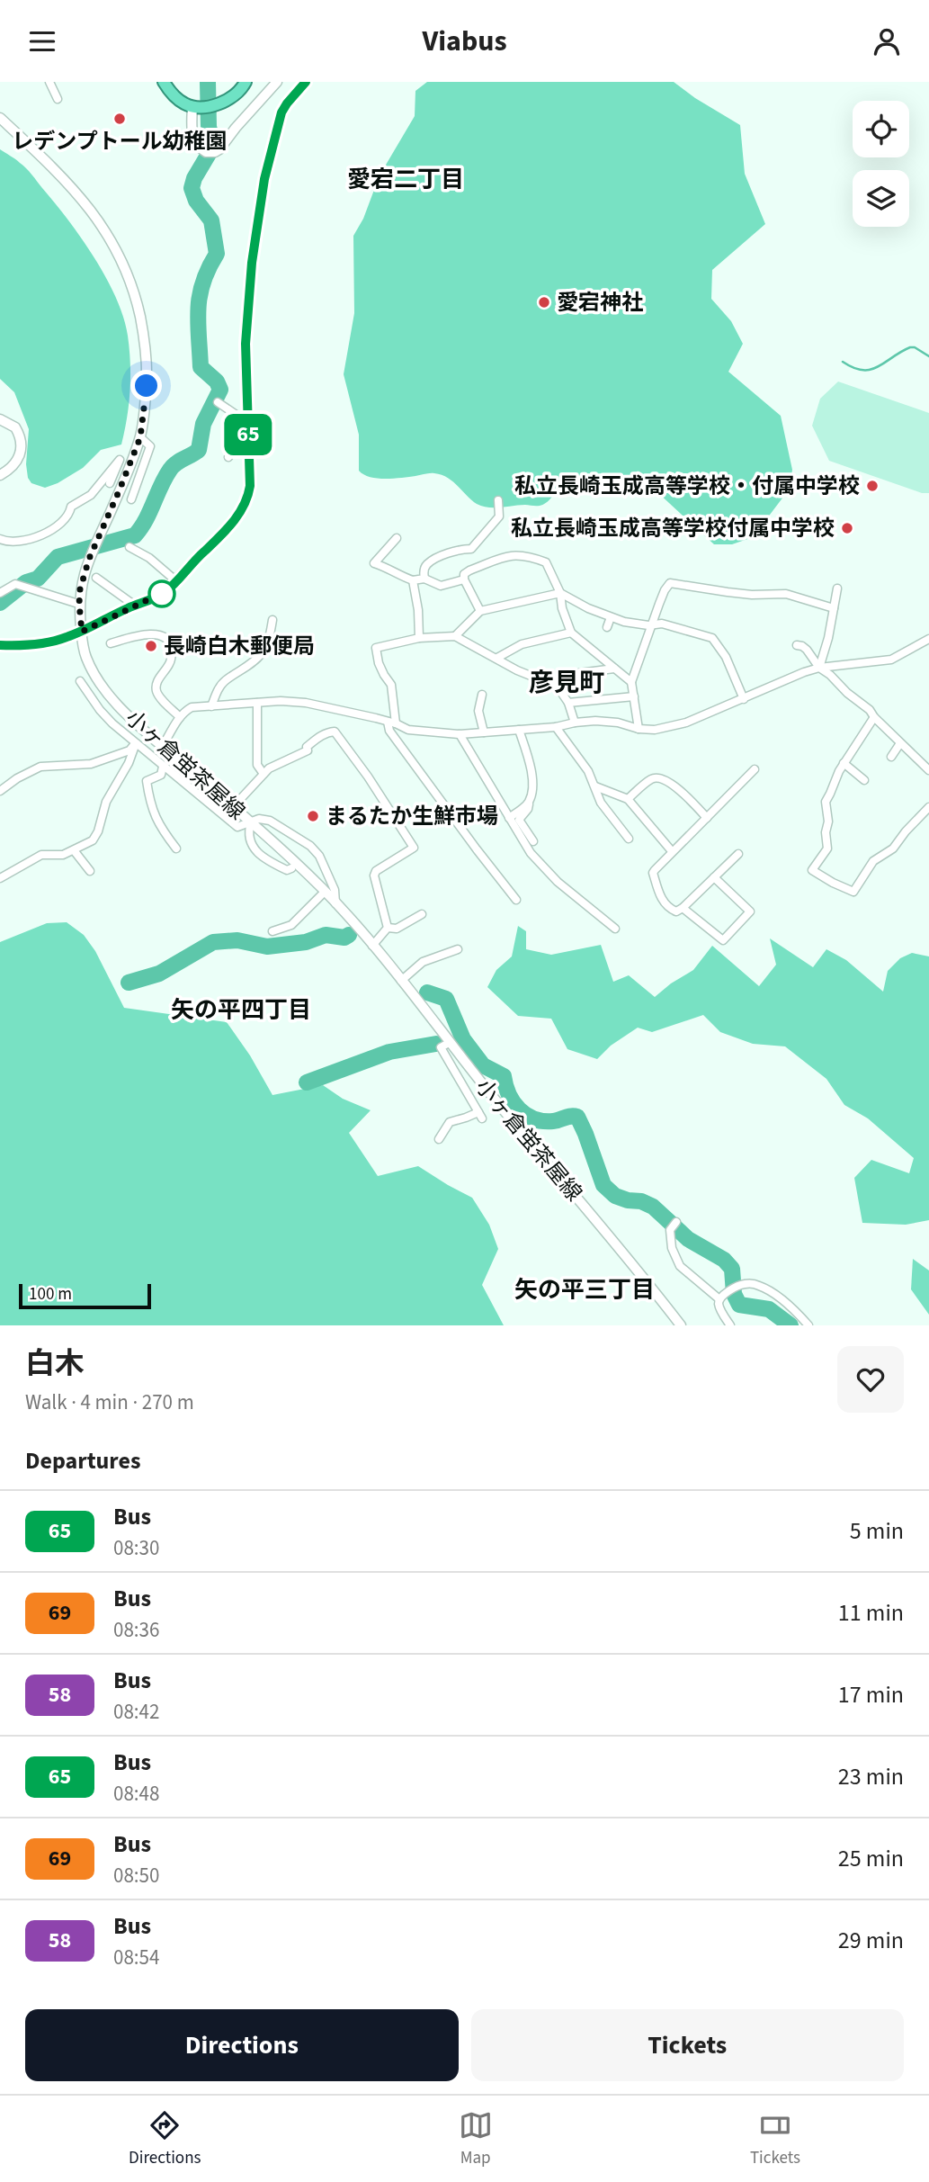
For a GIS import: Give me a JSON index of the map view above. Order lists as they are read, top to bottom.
{
  "streets": {
    "street": ["小ヶ倉蛍茶屋線"]
  },
  "districts": [
    "愛宕二丁目",
    "彦見町",
    "矢の平四丁目",
    "矢の平三丁目"
  ],
  "places": [
    "レデンプトール幼稚園",
    "愛宕神社",
    "私立長崎玉成高等学校・付属中学校",
    "私立長崎玉成高等学校付属中学校",
    "長崎白木郵便局",
    "まるたか生鮮市場"
  ],
  "lines": ["bus line 65"],
  "scale_bar": "100 m",
  "page": {
    "header": "Viabus",
    "on_map": "65",
    "scale": "100 m",
    "heading": [
      ["白木", "Walk · 4 min · 270 m"],
      "Departures"
    ],
    "list": [
      {
        "mark": "65",
        "name": "Bus",
        "note": "08:30",
        "value": "5 min"
      },
      {
        "mark": "69",
        "name": "Bus",
        "note": "08:36",
        "value": "11 min"
      },
      {
        "mark": "58",
        "name": "Bus",
        "note": "08:42",
        "value": "17 min"
      },
      {
        "mark": "65",
        "name": "Bus",
        "note": "08:48",
        "value": "23 min"
      },
      {
        "mark": "69",
        "name": "Bus",
        "note": "08:50",
        "value": "25 min"
      },
      {
        "mark": "58",
        "name": "Bus",
        "note": "08:54",
        "value": "29 min"
      }
    ],
    "buttons": ["Directions", "Tickets"],
    "tabs": ["Directions", "Map", "Tickets"]
  }
}
